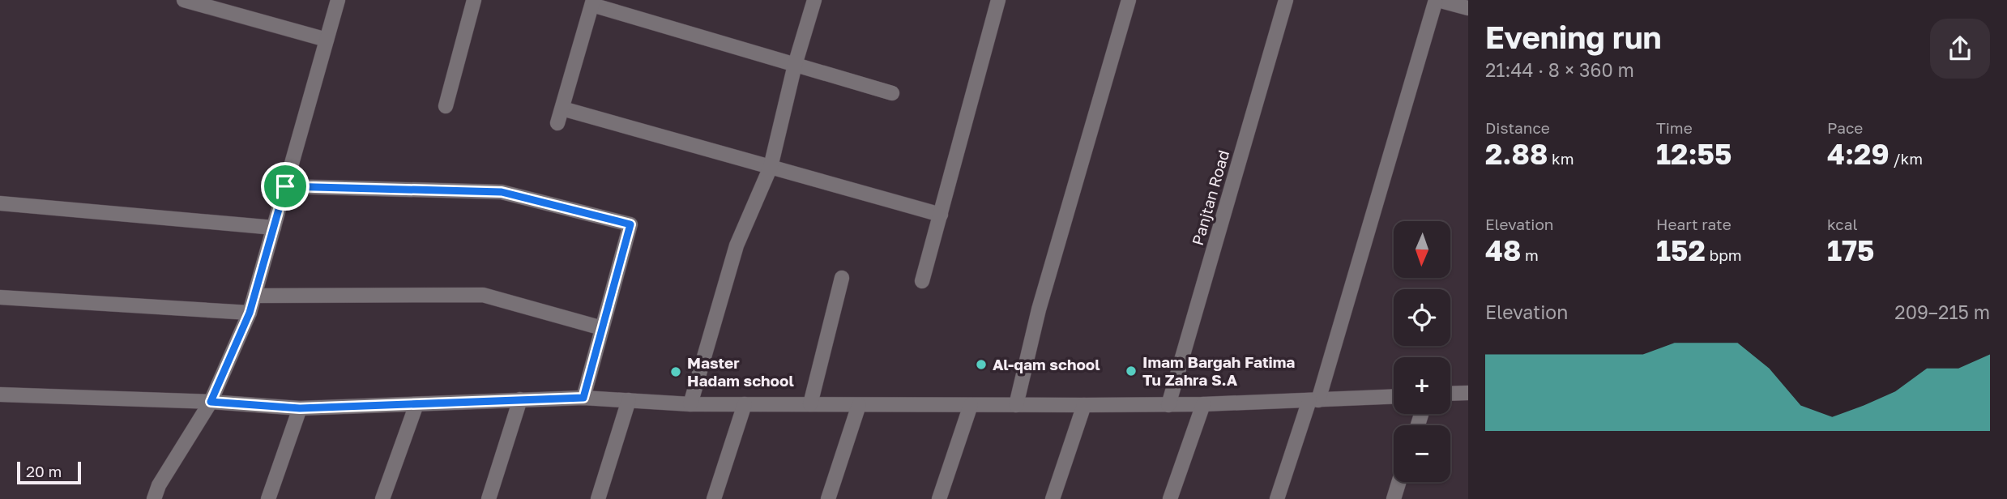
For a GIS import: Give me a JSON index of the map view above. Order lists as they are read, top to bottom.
{
  "streets": {
    "street": ["Panjtan Road"]
  },
  "places": ["Al-qam school", "Imam Bargah Fatima Tu Zahra S.A", "Master Hadam school"],
  "scale_bar": "20 m",
  "north": "bottom",
  "page": {
    "heading": ["Evening run", "21:44 · 8 × 360 m"],
    "stats": [
      ["Distance", "2.88 km"],
      ["Time", "12:55"],
      ["Pace", "4:29 /km"],
      ["Elevation", "48 m"],
      ["Heart rate", "152 bpm"],
      ["kcal", "175"]
    ],
    "map_buttons": ["+", "−"],
    "chart": ["Elevation", "209–215 m"],
    "scale": "20 m"
  }
}
